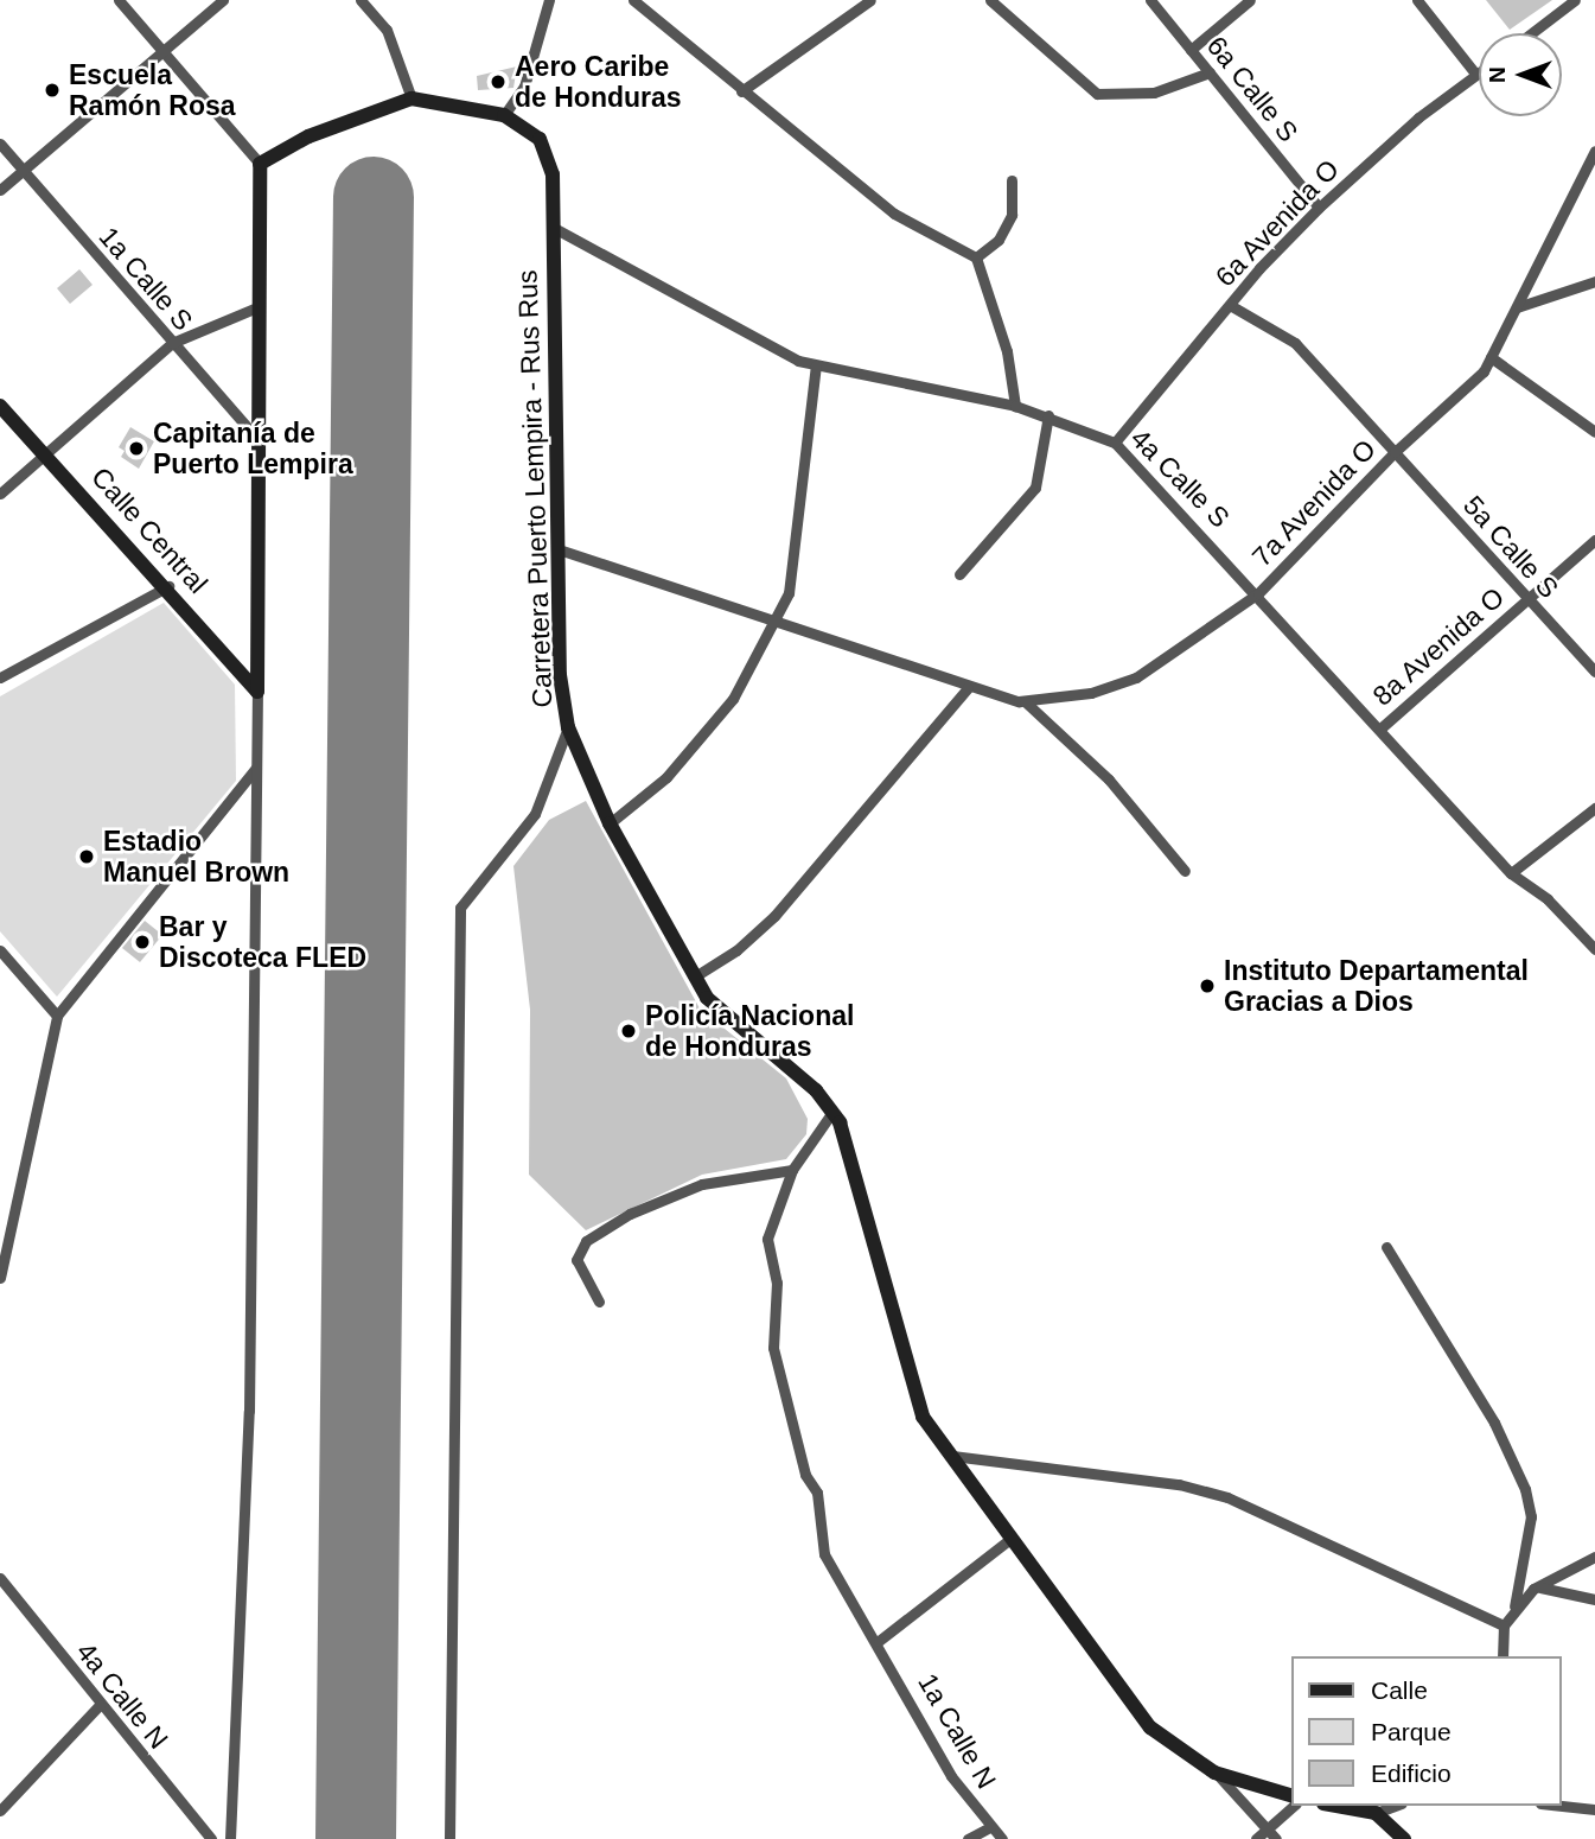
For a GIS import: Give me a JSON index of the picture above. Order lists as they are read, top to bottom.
{
  "streets": {
    "street": [
      "6a Calle S",
      "6a Avenida O",
      "1a Calle S",
      "4a Calle S",
      "Carretera Puerto Lempira - Rus Rus",
      "7a Avenida O",
      "Calle Central",
      "5a Calle S",
      "8a Avenida O",
      "4a Calle N",
      "1a Calle N"
    ]
  },
  "crossings": [
    ["6a Calle S", "6a Avenida O"],
    ["6a Avenida O", "4a Calle S"],
    ["6a Avenida O", "5a Calle S"],
    ["4a Calle S", "Carretera Puerto Lempira - Rus Rus"],
    ["4a Calle S", "7a Avenida O"],
    ["4a Calle S", "8a Avenida O"],
    ["Carretera Puerto Lempira - Rus Rus", "1a Calle N"],
    ["7a Avenida O", "5a Calle S"],
    ["5a Calle S", "8a Avenida O"]
  ],
  "places": [
    "Aero Caribe de Honduras",
    "Escuela Ramón Rosa",
    "Capitanía de Puerto Lempira",
    "Estadio Manuel Brown",
    "Bar y Discoteca FLED",
    "Instituto Departamental Gracias a Dios",
    "Policía Nacional de Honduras"
  ],
  "legend": ["Calle", "Parque", "Edificio"],
  "north": "left"
}
